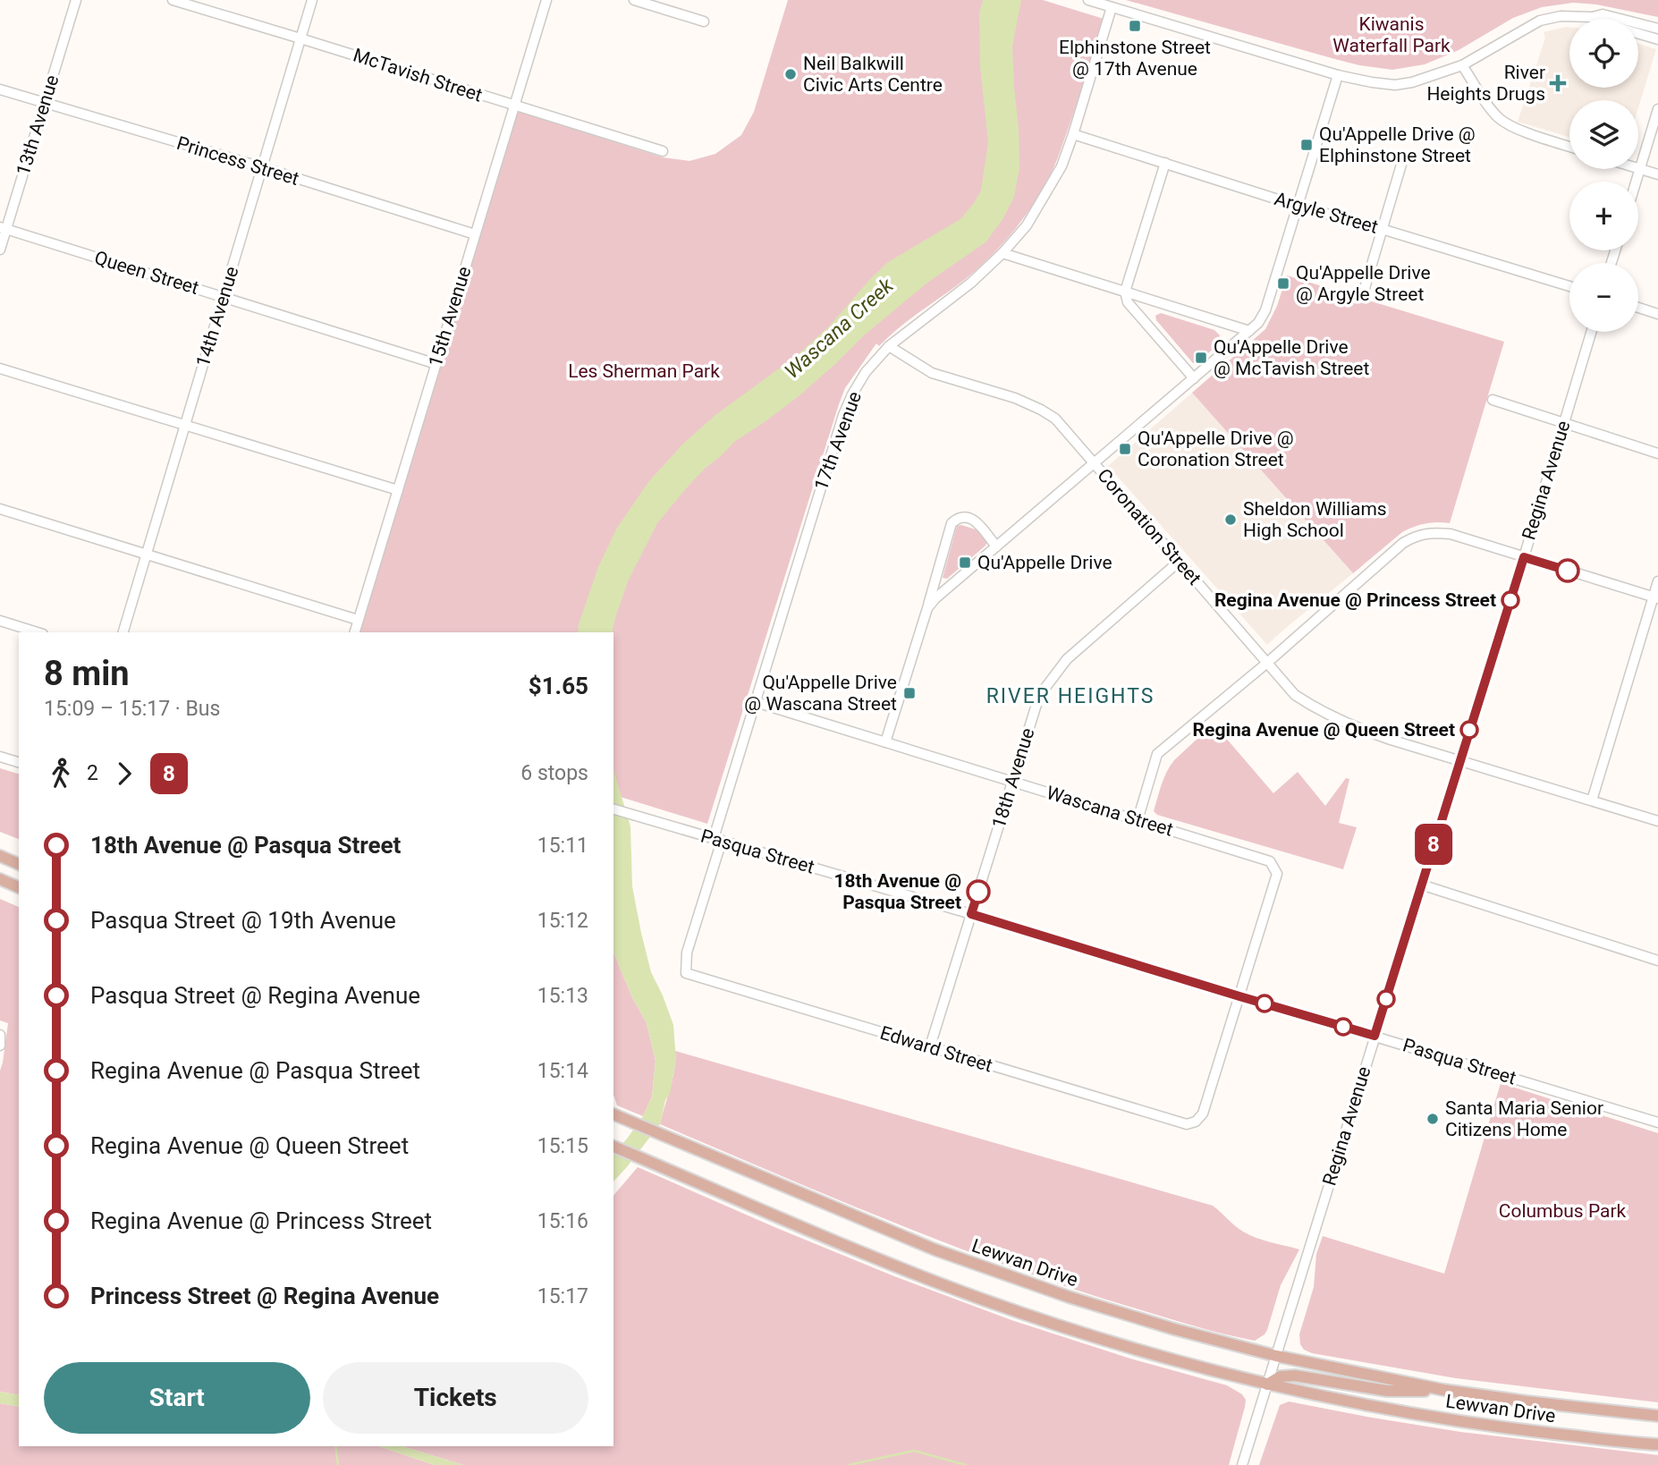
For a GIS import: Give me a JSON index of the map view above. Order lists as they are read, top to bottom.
{
  "streets": {
    "main road": ["Lewvan Drive"],
    "street": [
      "McTavish Street",
      "13th Avenue",
      "Princess Street",
      "Argyle Street",
      "Queen Street",
      "14th Avenue",
      "15th Avenue",
      "17th Avenue",
      "Regina Avenue",
      "Coronation Street",
      "18th Avenue",
      "Wascana Street",
      "Pasqua Street",
      "Edward Street"
    ]
  },
  "crossings": [
    ["McTavish Street", "14th Avenue"],
    ["McTavish Street", "15th Avenue"],
    ["13th Avenue", "Princess Street"],
    ["13th Avenue", "Queen Street"],
    ["Princess Street", "14th Avenue"],
    ["Princess Street", "15th Avenue"],
    ["Argyle Street", "17th Avenue"],
    ["Queen Street", "14th Avenue"],
    ["Queen Street", "15th Avenue"],
    ["17th Avenue", "Coronation Street"],
    ["17th Avenue", "Wascana Street"],
    ["17th Avenue", "Pasqua Street"],
    ["17th Avenue", "Edward Street"],
    ["Regina Avenue", "Coronation Street"],
    ["Regina Avenue", "Pasqua Street"],
    ["Regina Avenue", "Lewvan Drive"],
    ["Coronation Street", "18th Avenue"],
    ["18th Avenue", "Wascana Street"],
    ["18th Avenue", "Pasqua Street"],
    ["18th Avenue", "Edward Street"],
    ["Wascana Street", "Pasqua Street"],
    ["Wascana Street", "Edward Street"],
    ["Pasqua Street", "Edward Street"]
  ],
  "districts": ["RIVER HEIGHTS"],
  "water": ["Wascana Creek"],
  "parks": ["Kiwanis Waterfall Park", "Les Sherman Park", "Columbus Park"],
  "places": {
    "transit": [
      "Elphinstone Street @ 17th Avenue",
      "Qu'Appelle Drive @ Elphinstone Street",
      "Qu'Appelle Drive @ Argyle Street",
      "Qu'Appelle Drive @ McTavish Street",
      "Qu'Appelle Drive @ Coronation Street",
      "Qu'Appelle Drive",
      "Qu'Appelle Drive @ Wascana Street"
    ],
    "other": [
      "Neil Balkwill Civic Arts Centre",
      "Sheldon Williams High School",
      "Regina Avenue @ Princess Street",
      "Regina Avenue @ Queen Street",
      "18th Avenue @ Pasqua Street",
      "Santa Maria Senior Citizens Home"
    ],
    "health": ["River Heights Drugs"]
  },
  "lines": ["bus line 8"],
  "page": {
    "on_map": "8",
    "map_buttons": ["+", "−"],
    "heading": ["8 min", "15:09 – 15:17 · Bus", "$1.65"],
    "legs": ["2", "8", "6 stops"],
    "list": [
      {
        "name": "18th Avenue @ Pasqua Street",
        "value": "15:11"
      },
      {
        "name": "Pasqua Street @ 19th Avenue",
        "value": "15:12"
      },
      {
        "name": "Pasqua Street @ Regina Avenue",
        "value": "15:13"
      },
      {
        "name": "Regina Avenue @ Pasqua Street",
        "value": "15:14"
      },
      {
        "name": "Regina Avenue @ Queen Street",
        "value": "15:15"
      },
      {
        "name": "Regina Avenue @ Princess Street",
        "value": "15:16"
      },
      {
        "name": "Princess Street @ Regina Avenue",
        "value": "15:17"
      }
    ],
    "buttons": ["Start", "Tickets"]
  }
}
